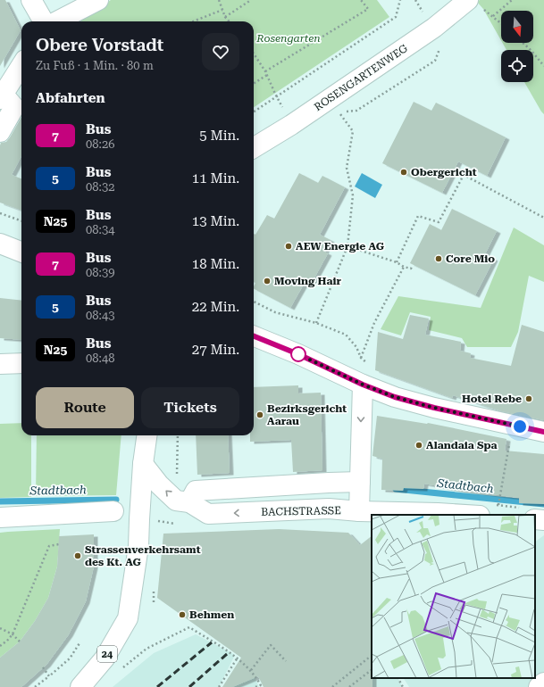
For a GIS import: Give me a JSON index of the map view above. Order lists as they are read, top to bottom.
{
  "streets": {
    "street": ["ROSENGARTENWEG", "BACHSTRASSE", "24"]
  },
  "crossings": [
    ["BACHSTRASSE", "24"]
  ],
  "water": ["Stadtbach"],
  "parks": ["Rosengarten"],
  "places": [
    "Obergericht",
    "AEW Energie AG",
    "Core Mio",
    "Moving Hair",
    "Hotel Rebe",
    "Bezirksgericht Aarau",
    "Alandaia Spa",
    "Strassenverkehrsamt des Kt. AG",
    "Behmen"
  ],
  "lines": ["bus line 7"],
  "north": "bottom",
  "page": {
    "heading": [
      ["Obere Vorstadt", "Zu Fuß · 1 Min. · 80 m"],
      "Abfahrten"
    ],
    "list": [
      {
        "mark": "7",
        "name": "Bus",
        "note": "08:26",
        "value": "5 Min."
      },
      {
        "mark": "5",
        "name": "Bus",
        "note": "08:32",
        "value": "11 Min."
      },
      {
        "mark": "N25",
        "name": "Bus",
        "note": "08:34",
        "value": "13 Min."
      },
      {
        "mark": "7",
        "name": "Bus",
        "note": "08:39",
        "value": "18 Min."
      },
      {
        "mark": "5",
        "name": "Bus",
        "note": "08:43",
        "value": "22 Min."
      },
      {
        "mark": "N25",
        "name": "Bus",
        "note": "08:48",
        "value": "27 Min."
      }
    ],
    "buttons": ["Route", "Tickets"]
  }
}
